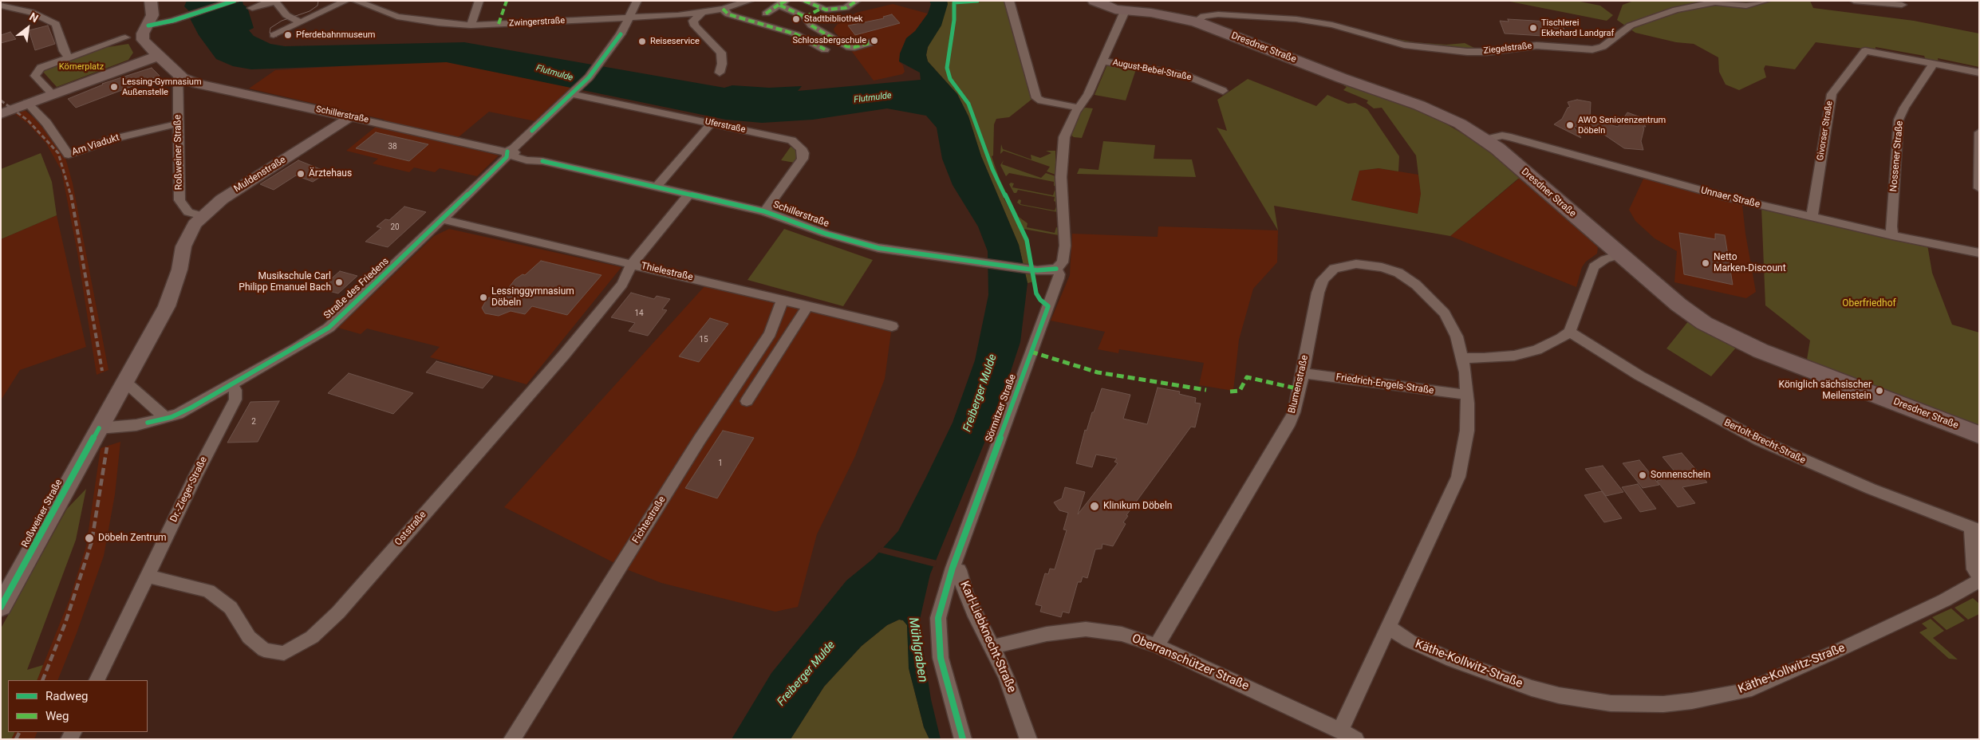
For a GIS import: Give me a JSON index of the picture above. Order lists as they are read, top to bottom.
{
  "streets": {
    "main road": [
      "Dresdner Straße",
      "Schillerstraße",
      "Roßweiner Straße",
      "Muldenstraße"
    ],
    "street": [
      "Zwingerstraße",
      "Ziegelstraße",
      "August-Bebel-Straße",
      "Uferstraße",
      "Givorser Straße",
      "Am Viadukt",
      "Nossener Straße",
      "Unnaer Straße",
      "Thielestraße",
      "Straße des Friedens",
      "Blumenstraße",
      "Friedrich-Engels-Straße",
      "Sörmitzer Straße",
      "Bertolt-Brecht-Straße",
      "Dr.-Zieger-Straße",
      "Fichtestraße",
      "Oststraße",
      "Karl-Liebknecht-Straße",
      "Oberranschützer Straße",
      "Käthe-Kollwitz-Straße"
    ]
  },
  "crossings": [
    ["Zwingerstraße", "Straße des Friedens"],
    ["Dresdner Straße", "Ziegelstraße"],
    ["Dresdner Straße", "Unnaer Straße"],
    ["Schillerstraße", "Uferstraße"],
    ["Schillerstraße", "Roßweiner Straße"],
    ["Schillerstraße", "Muldenstraße"],
    ["Schillerstraße", "Straße des Friedens"],
    ["Schillerstraße", "Sörmitzer Straße"],
    ["Schillerstraße", "Oststraße"],
    ["Uferstraße", "Straße des Friedens"],
    ["Givorser Straße", "Nossener Straße"],
    ["Givorser Straße", "Unnaer Straße"],
    ["Am Viadukt", "Roßweiner Straße"],
    ["Roßweiner Straße", "Muldenstraße"],
    ["Roßweiner Straße", "Straße des Friedens"],
    ["Nossener Straße", "Unnaer Straße"],
    ["Thielestraße", "Straße des Friedens"],
    ["Thielestraße", "Fichtestraße"],
    ["Thielestraße", "Oststraße"],
    ["Straße des Friedens", "Dr.-Zieger-Straße"],
    ["Blumenstraße", "Friedrich-Engels-Straße"],
    ["Blumenstraße", "Oberranschützer Straße"],
    ["Blumenstraße", "Käthe-Kollwitz-Straße"],
    ["Sörmitzer Straße", "Karl-Liebknecht-Straße"],
    ["Dr.-Zieger-Straße", "Oststraße"],
    ["Karl-Liebknecht-Straße", "Oberranschützer Straße"]
  ],
  "water": ["Flutmulde", "Freiberger Mulde", "Mühlgraben"],
  "parks": ["Körnerplatz", "Oberfriedhof"],
  "places": [
    "Stadtbibliothek",
    "Tischlerei Ekkehard Landgraf",
    "Pferdebahnmuseum",
    "Schlossbergschule",
    "Reiseservice",
    "Lessing-Gymnasium Außenstelle",
    "AWO Seniorenzentrum Döbeln",
    "Ärztehaus",
    "Netto Marken-Discount",
    "Musikschule Carl Philipp Emanuel Bach",
    "Lessinggymnasium Döbeln",
    "Königlich sächsischer Meilenstein",
    "Sonnenschein",
    "Klinikum Döbeln",
    "Döbeln Zentrum"
  ],
  "house_numbers": [
    "38",
    "20",
    "14",
    "15",
    "2",
    "1"
  ],
  "legend": ["Radweg", "Weg"],
  "north": "top right"
}
